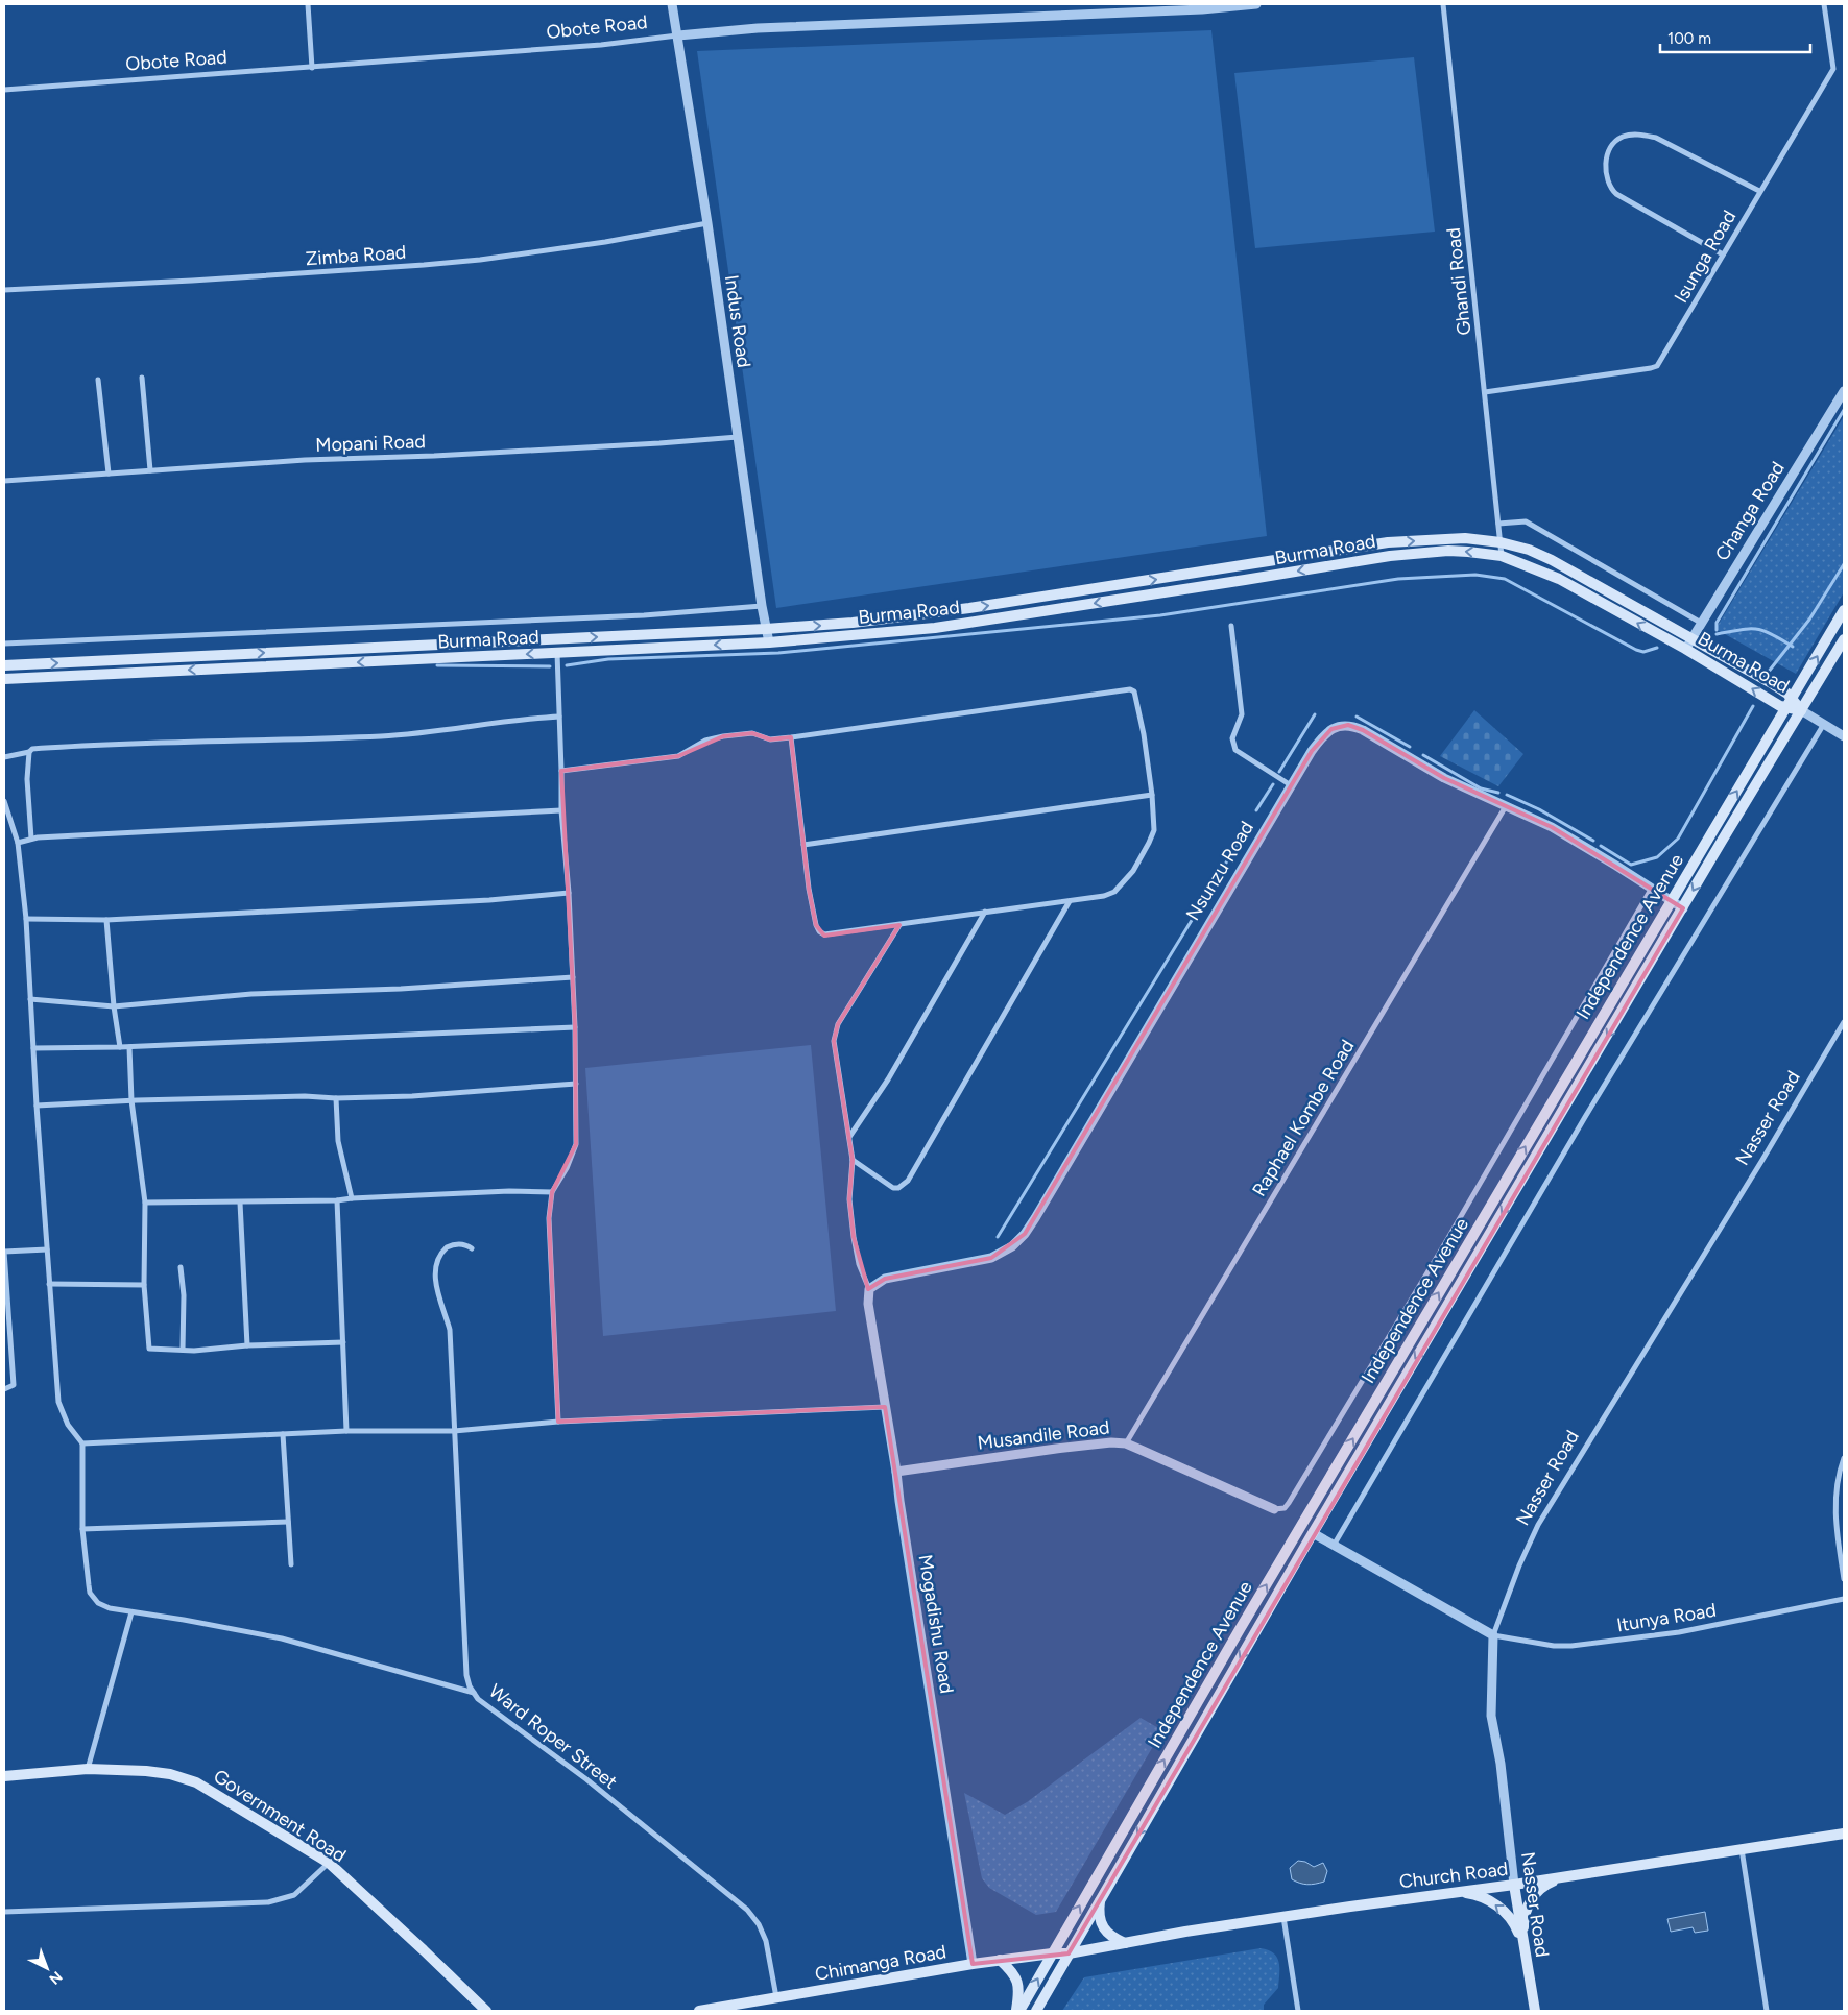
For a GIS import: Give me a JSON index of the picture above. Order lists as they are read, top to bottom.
{
  "streets": {
    "main road": [
      "Burma Road",
      "Independence Avenue",
      "Nasser Road",
      "Government Road",
      "Church Road",
      "Chimanga Road"
    ],
    "street": [
      "Obote Road",
      "Zimba Road",
      "Isunga Road",
      "Ghandi Road",
      "Indus Road",
      "Mopani Road",
      "Changa Road",
      "Nsunzu Road",
      "Raphael Kombe Road",
      "Musandile Road",
      "Itunya Road",
      "Mogadishu Road",
      "Ward Roper Street"
    ]
  },
  "crossings": [
    ["Obote Road", "Indus Road"],
    ["Zimba Road", "Indus Road"],
    ["Isunga Road", "Ghandi Road"],
    ["Ghandi Road", "Burma Road"],
    ["Indus Road", "Mopani Road"],
    ["Indus Road", "Burma Road"],
    ["Changa Road", "Burma Road"],
    ["Burma Road", "Independence Avenue"],
    ["Nsunzu Road", "Independence Avenue"],
    ["Nsunzu Road", "Raphael Kombe Road"],
    ["Nsunzu Road", "Mogadishu Road"],
    ["Independence Avenue", "Church Road"],
    ["Independence Avenue", "Chimanga Road"],
    ["Raphael Kombe Road", "Musandile Road"],
    ["Nasser Road", "Itunya Road"],
    ["Nasser Road", "Church Road"],
    ["Musandile Road", "Mogadishu Road"],
    ["Mogadishu Road", "Chimanga Road"],
    ["Ward Roper Street", "Chimanga Road"],
    ["Church Road", "Chimanga Road"]
  ],
  "scale_bar": "100 m",
  "north": "bottom right"
}
